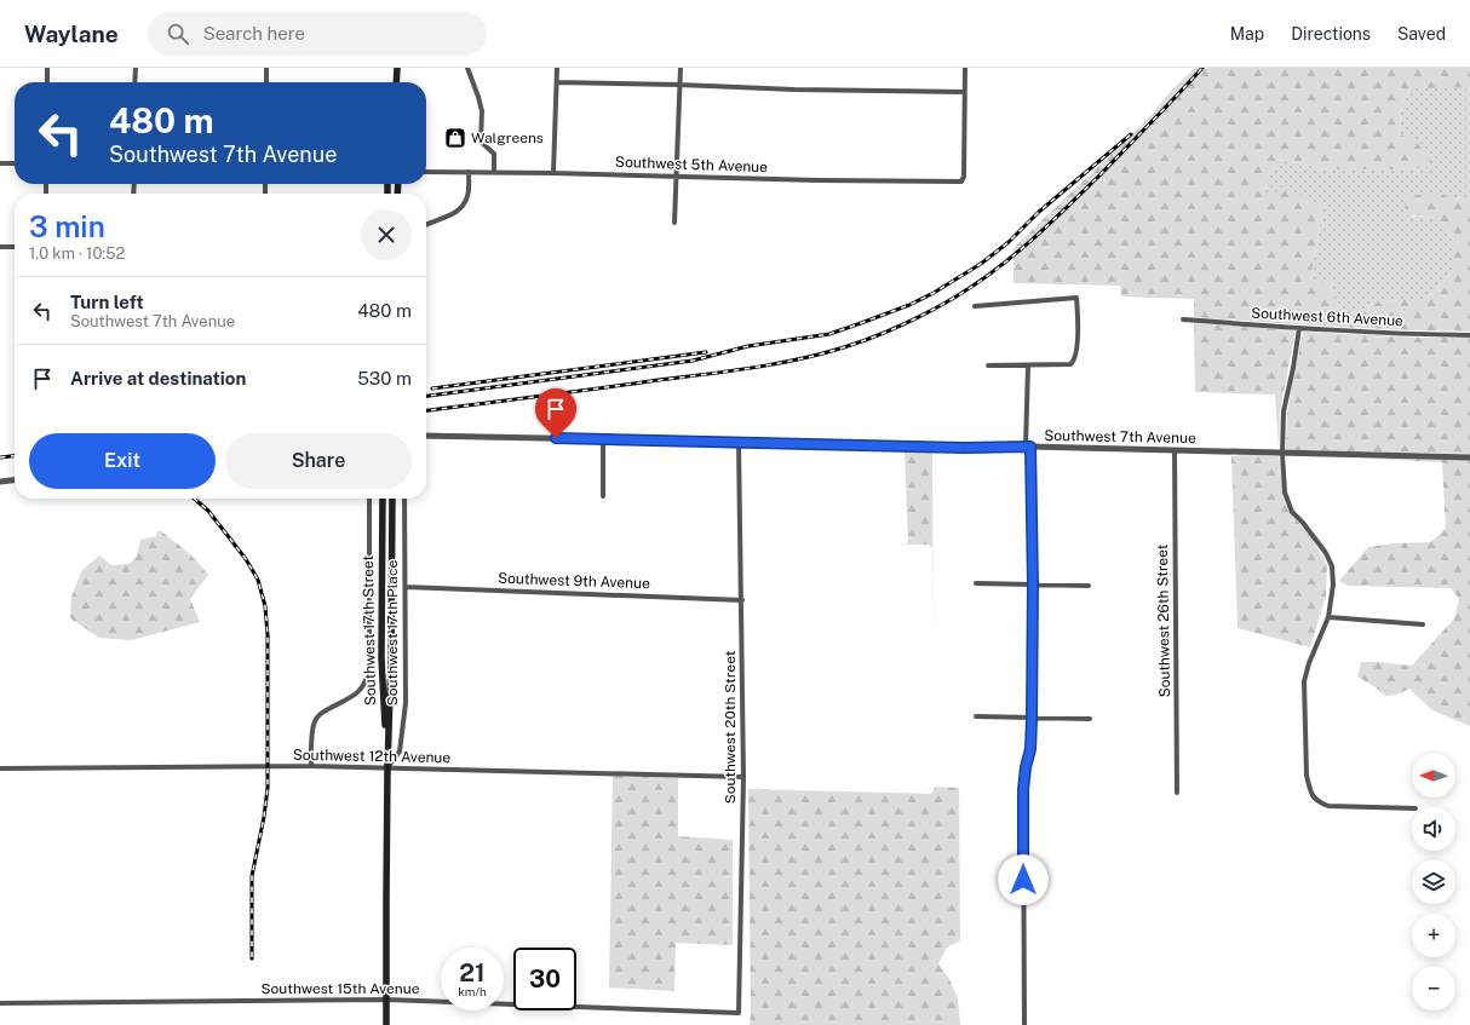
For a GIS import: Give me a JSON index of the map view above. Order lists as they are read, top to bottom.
{
  "streets": {
    "main road": ["Southwest 17th Street"],
    "street": [
      "Southwest 5th Avenue",
      "Southwest 6th Avenue",
      "Southwest 7th Avenue",
      "Southwest 9th Avenue",
      "Southwest 26th Street",
      "Southwest 17th Place",
      "Southwest 20th Street",
      "Southwest 12th Avenue",
      "Southwest 15th Avenue"
    ]
  },
  "crossings": [
    ["Southwest 7th Avenue", "Southwest 26th Street"],
    ["Southwest 7th Avenue", "Southwest 20th Street"],
    ["Southwest 9th Avenue", "Southwest 17th Place"],
    ["Southwest 9th Avenue", "Southwest 20th Street"],
    ["Southwest 17th Street", "Southwest 17th Place"],
    ["Southwest 17th Street", "Southwest 12th Avenue"],
    ["Southwest 17th Street", "Southwest 15th Avenue"],
    ["Southwest 17th Place", "Southwest 12th Avenue"],
    ["Southwest 20th Street", "Southwest 12th Avenue"],
    ["Southwest 20th Street", "Southwest 15th Avenue"]
  ],
  "places": {
    "shop": ["Walgreens"]
  },
  "north": "left",
  "page": {
    "header": "Waylane",
    "search": "Search here",
    "nav": ["Map", "Directions", "Saved"],
    "turn": ["480 m", "Southwest 7th Avenue"],
    "heading": ["3 min", "1.0 km · 10:52"],
    "list": [
      {
        "name": "Turn left",
        "note": "Southwest 7th Avenue",
        "value": "480 m"
      },
      {
        "name": "Arrive at destination",
        "value": "530 m"
      }
    ],
    "buttons": ["Exit", "Share"],
    "map_buttons": ["+", "−"],
    "speed": "21 km/h",
    "limit": "30"
  }
}
